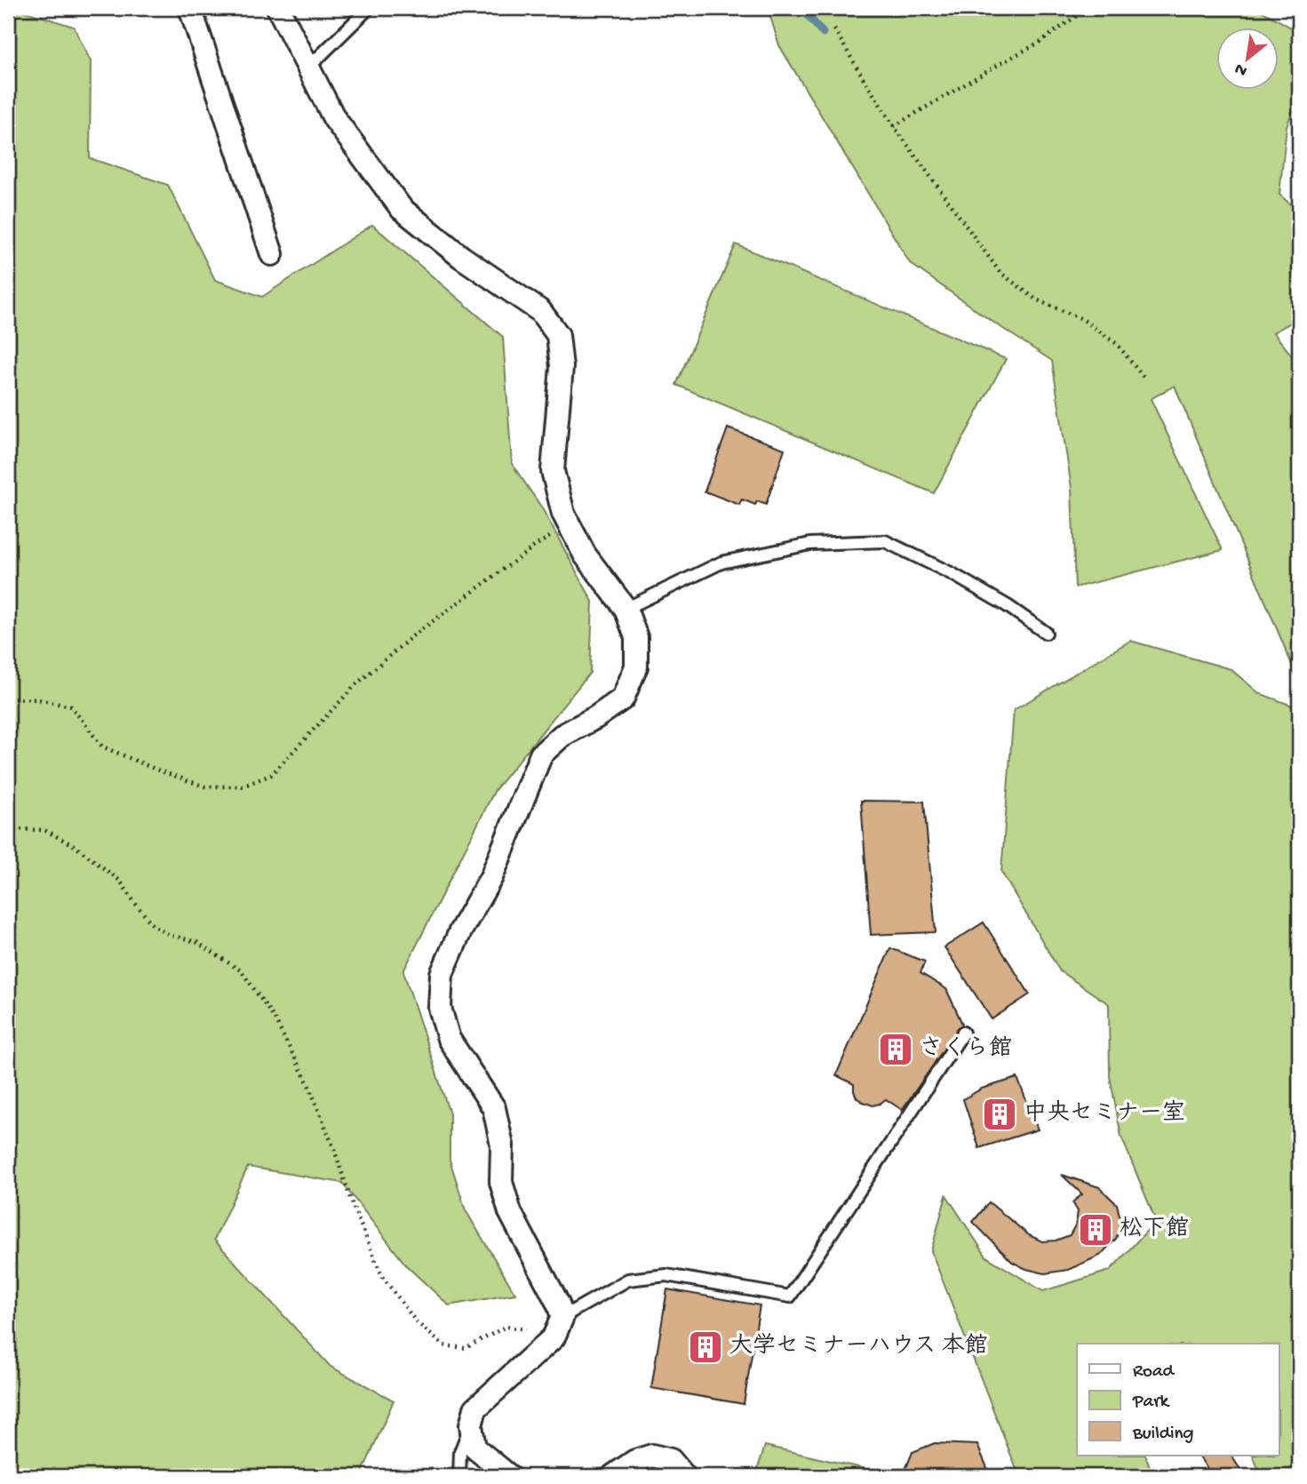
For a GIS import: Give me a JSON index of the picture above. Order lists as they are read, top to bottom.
{
  "places": {
    "building": [
      "さくら館",
      "中央セミナー室",
      "松下館",
      "大学セミナーハウス 本館"
    ]
  },
  "legend": ["Road", "Park", "Building"],
  "north": "bottom left"
}
